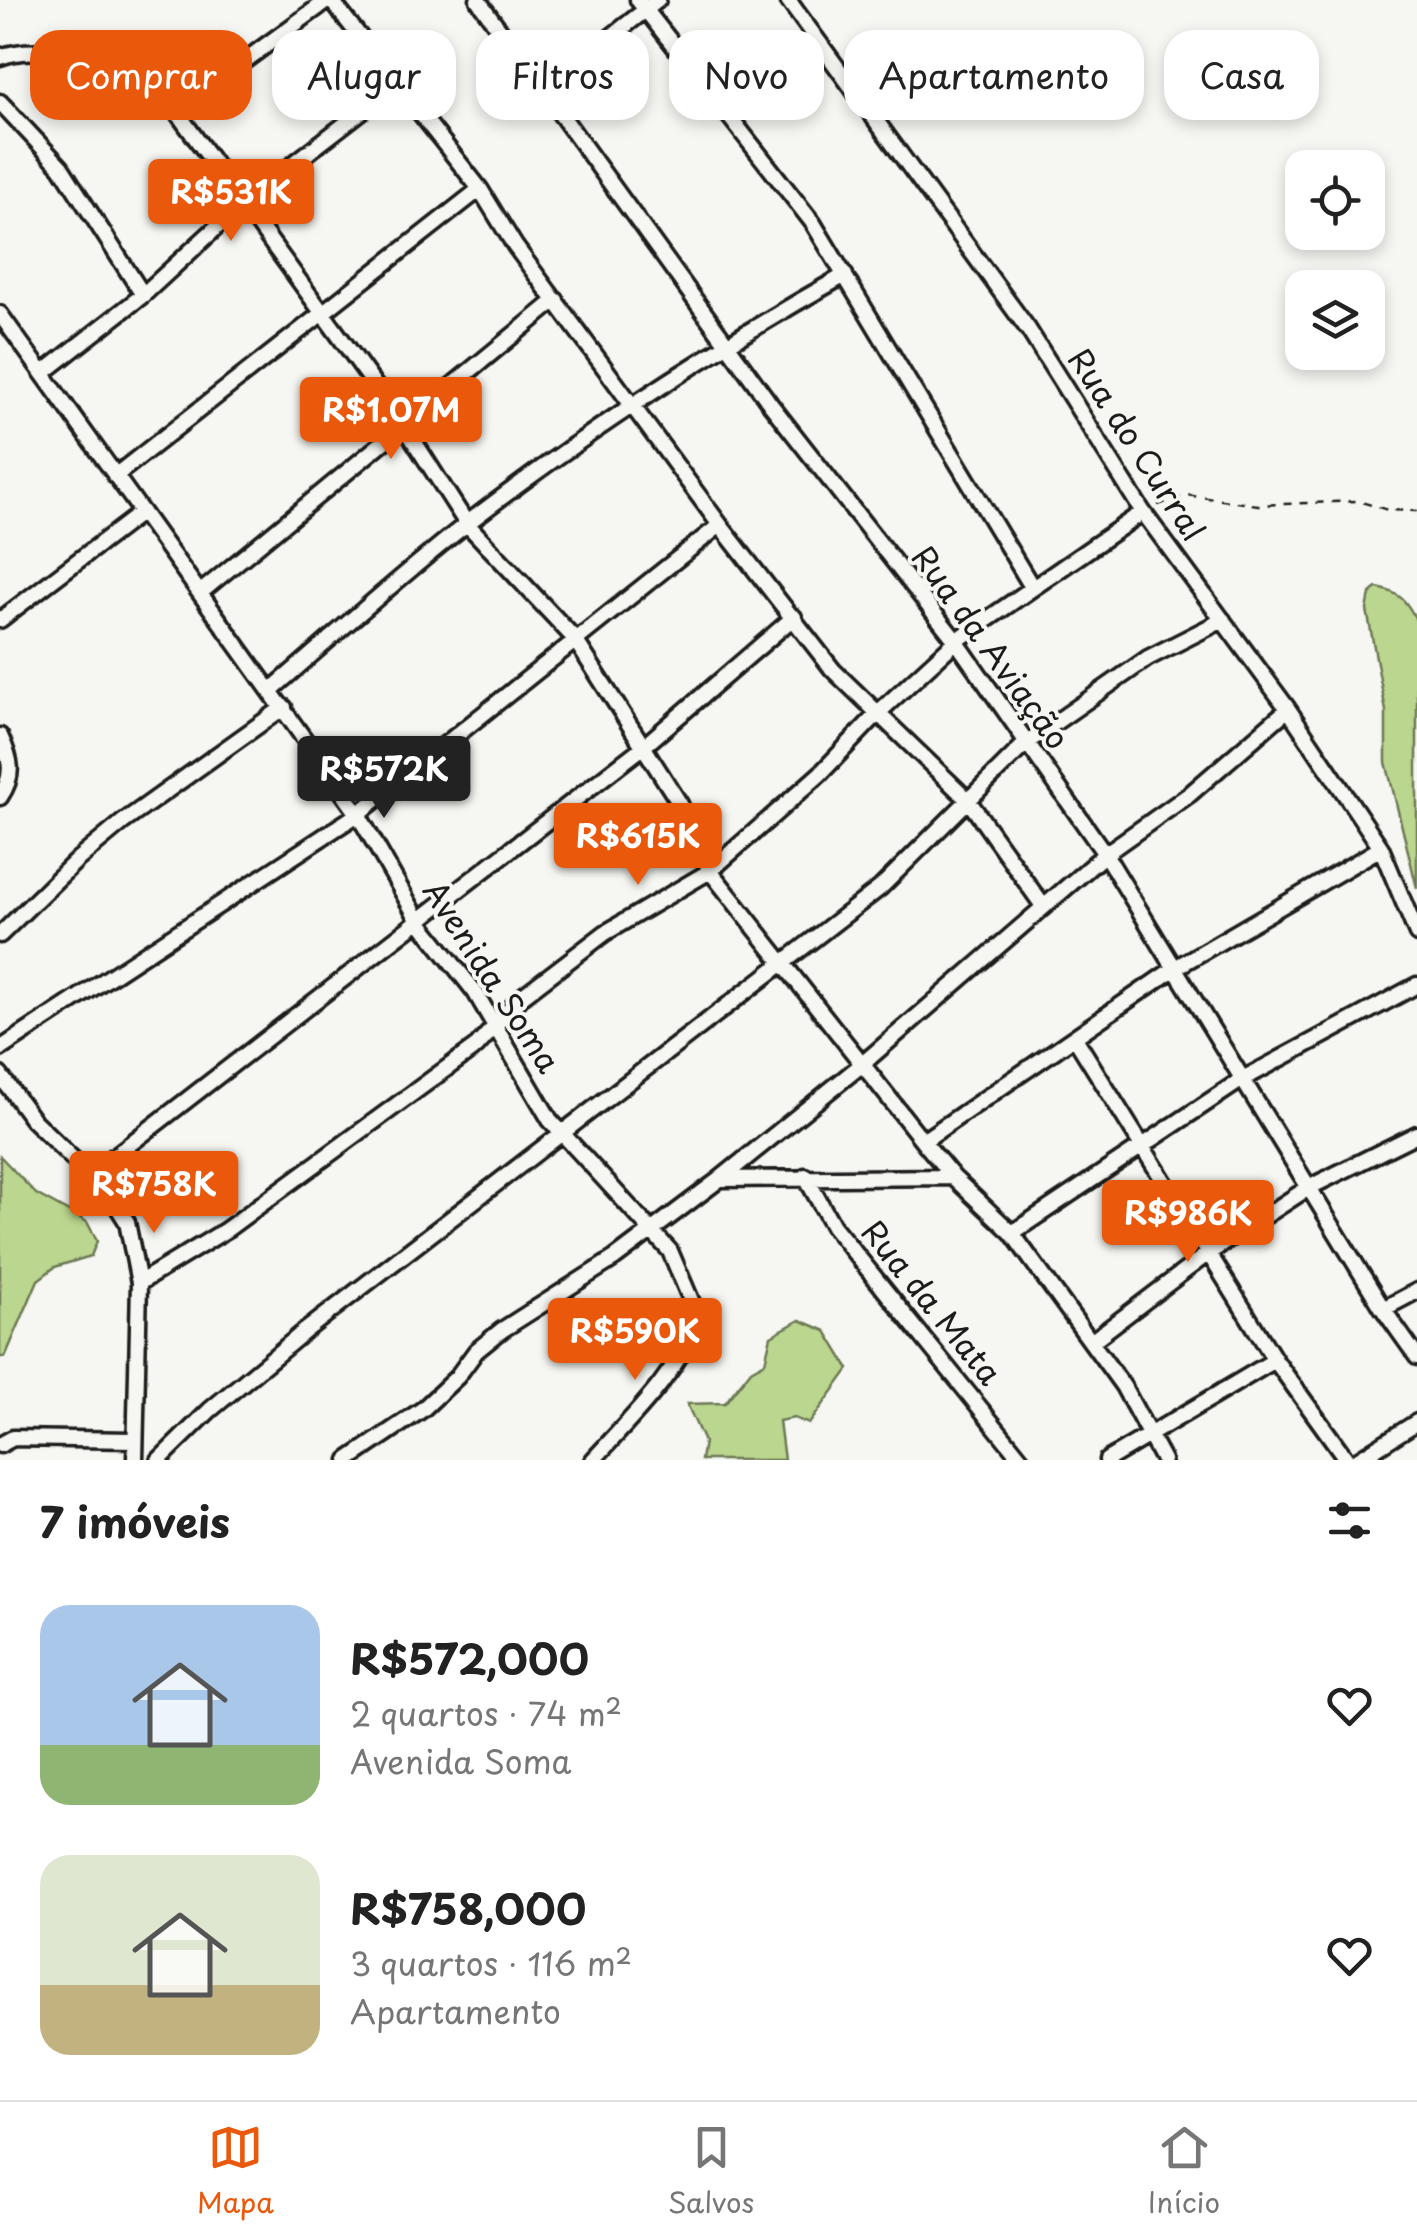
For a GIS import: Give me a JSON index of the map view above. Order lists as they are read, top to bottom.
{
  "streets": {
    "street": [
      "Rua do Curral",
      "Rua da Aviação",
      "Avenida Soma",
      "Rua da Mata"
    ]
  },
  "page": {
    "chip": [
      "Comprar",
      "Alugar",
      "Filtros",
      "Novo",
      "Apartamento",
      "Casa"
    ],
    "price": [
      "R$531K",
      "R$1.07M",
      "R$572K",
      "R$615K",
      "R$758K",
      "R$986K",
      "R$590K"
    ],
    "heading": "7 imóveis",
    "list": [
      {
        "name": "R$572,000",
        "note": "2 quartos · 74 m² · Avenida Soma"
      },
      {
        "name": "R$758,000",
        "note": "3 quartos · 116 m² · Apartamento"
      }
    ],
    "tabs": ["Mapa", "Salvos", "Início"]
  }
}
